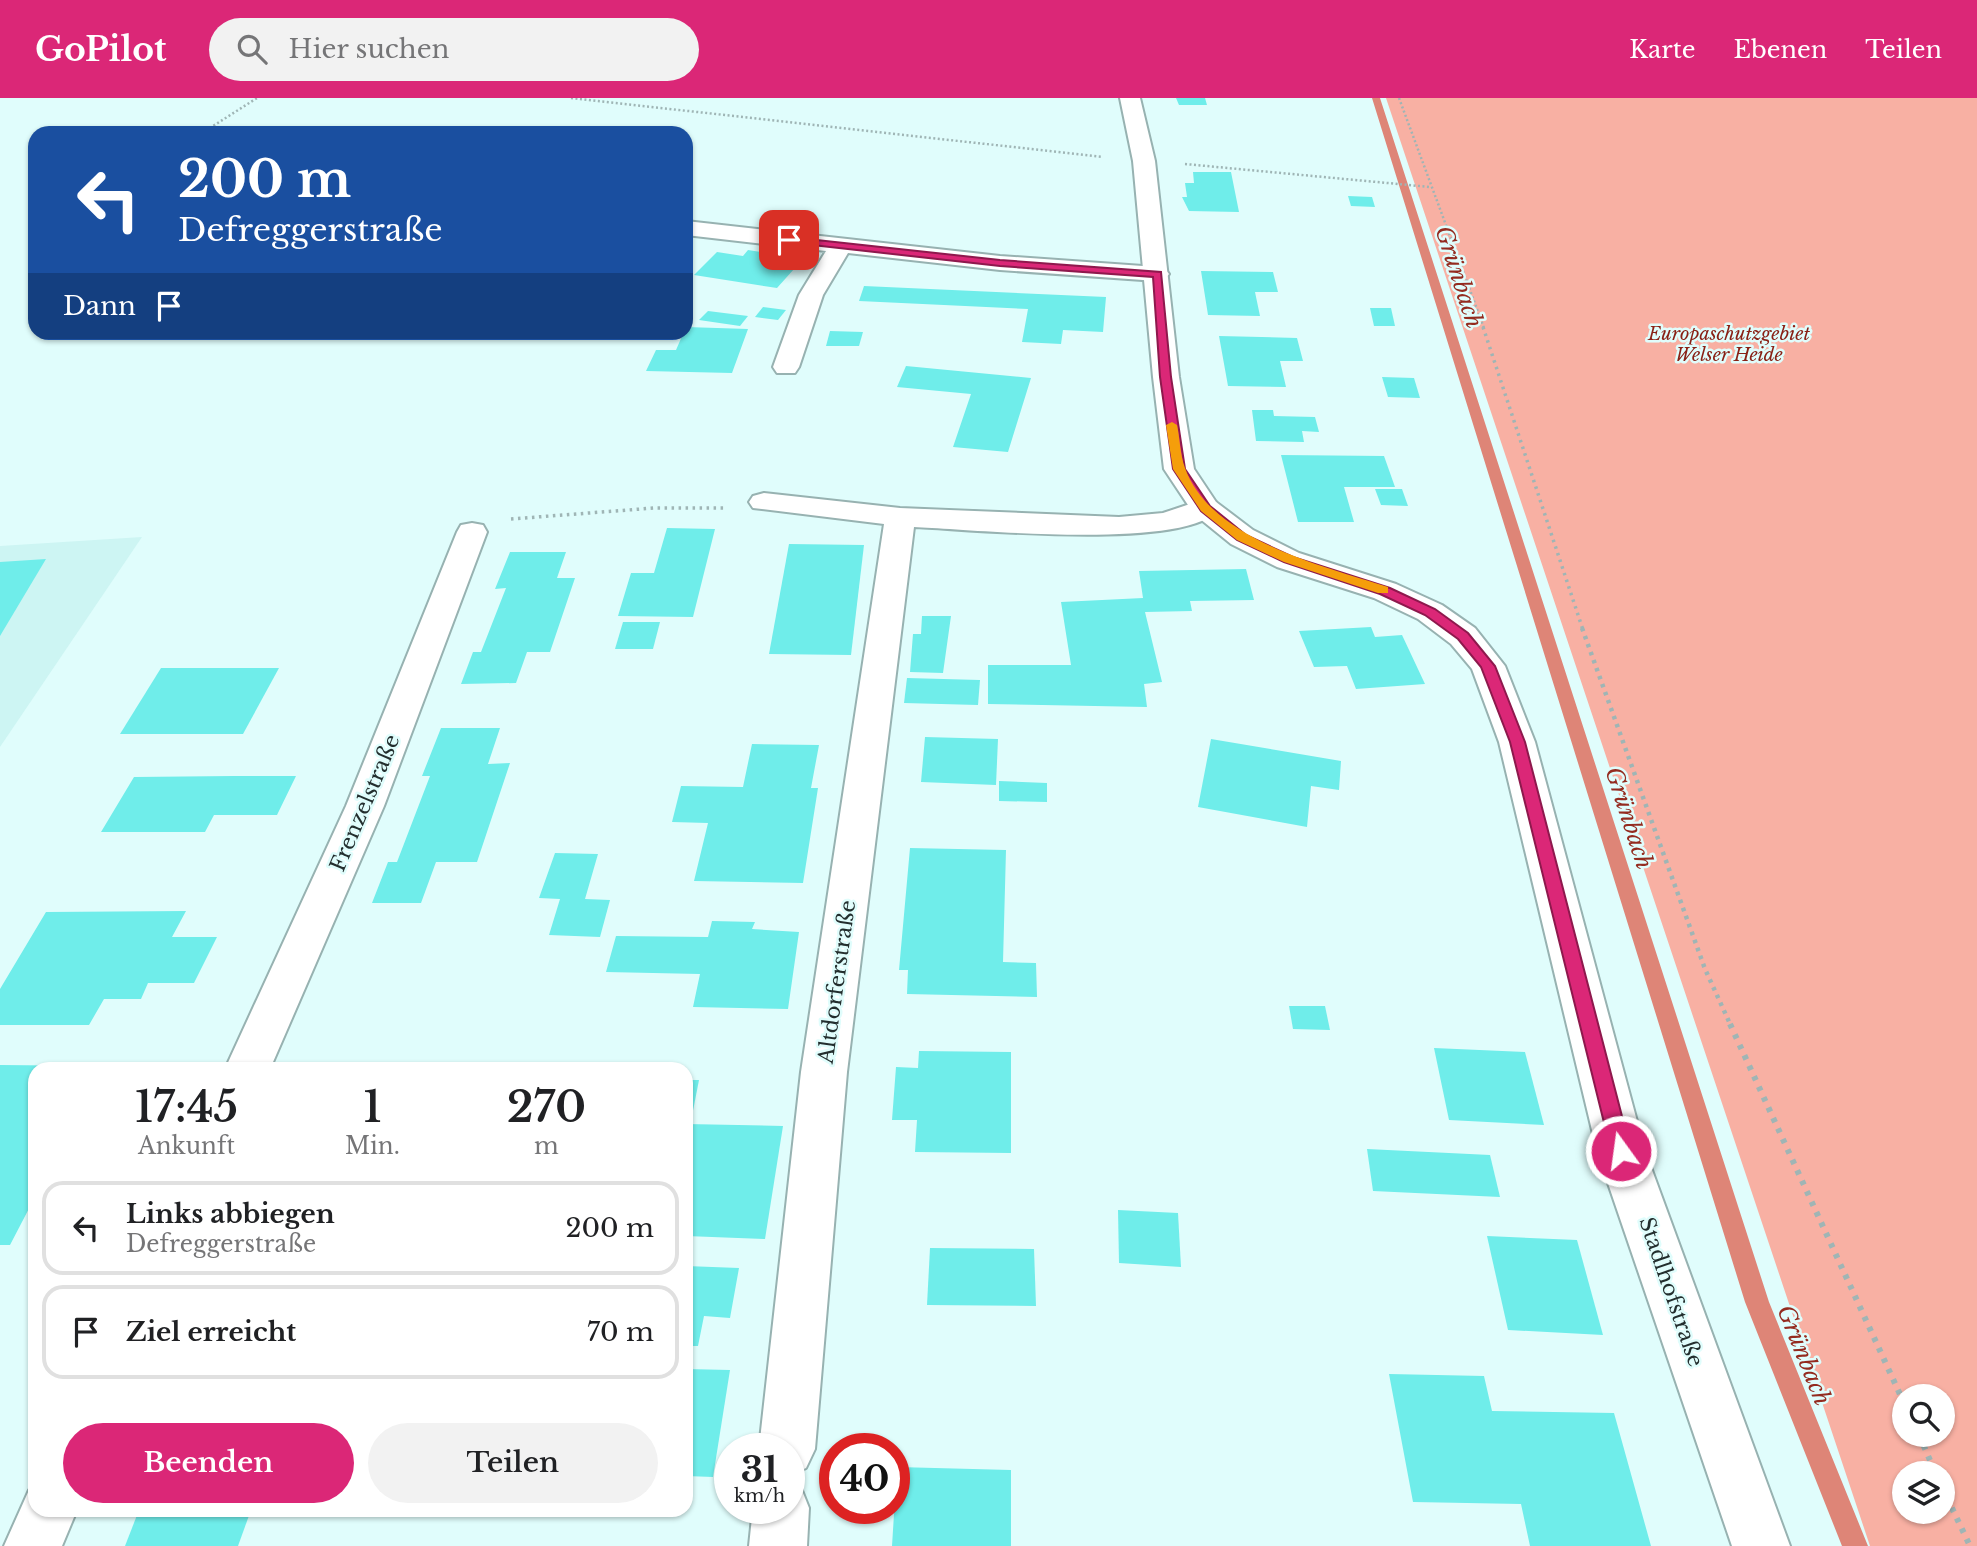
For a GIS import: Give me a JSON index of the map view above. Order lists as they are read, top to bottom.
{
  "streets": {
    "street": ["Frenzelstraße", "Altdorferstraße", "Stadlhofstraße"]
  },
  "water": ["Grünbach"],
  "parks": ["Europaschutzgebiet Welser Heide"],
  "page": {
    "header": "GoPilot",
    "search": "Hier suchen",
    "nav": ["Karte", "Ebenen", "Teilen"],
    "turn": ["200 m", "Defreggerstraße"],
    "then": "Dann",
    "eta": [
      "17:45",
      "Ankunft",
      "1",
      "Min.",
      "270",
      "m"
    ],
    "list": [
      {
        "name": "Links abbiegen",
        "note": "Defreggerstraße",
        "value": "200 m"
      },
      {
        "name": "Ziel erreicht",
        "value": "70 m"
      }
    ],
    "buttons": ["Beenden", "Teilen"],
    "speed": "31 km/h",
    "limit": "40"
  }
}
